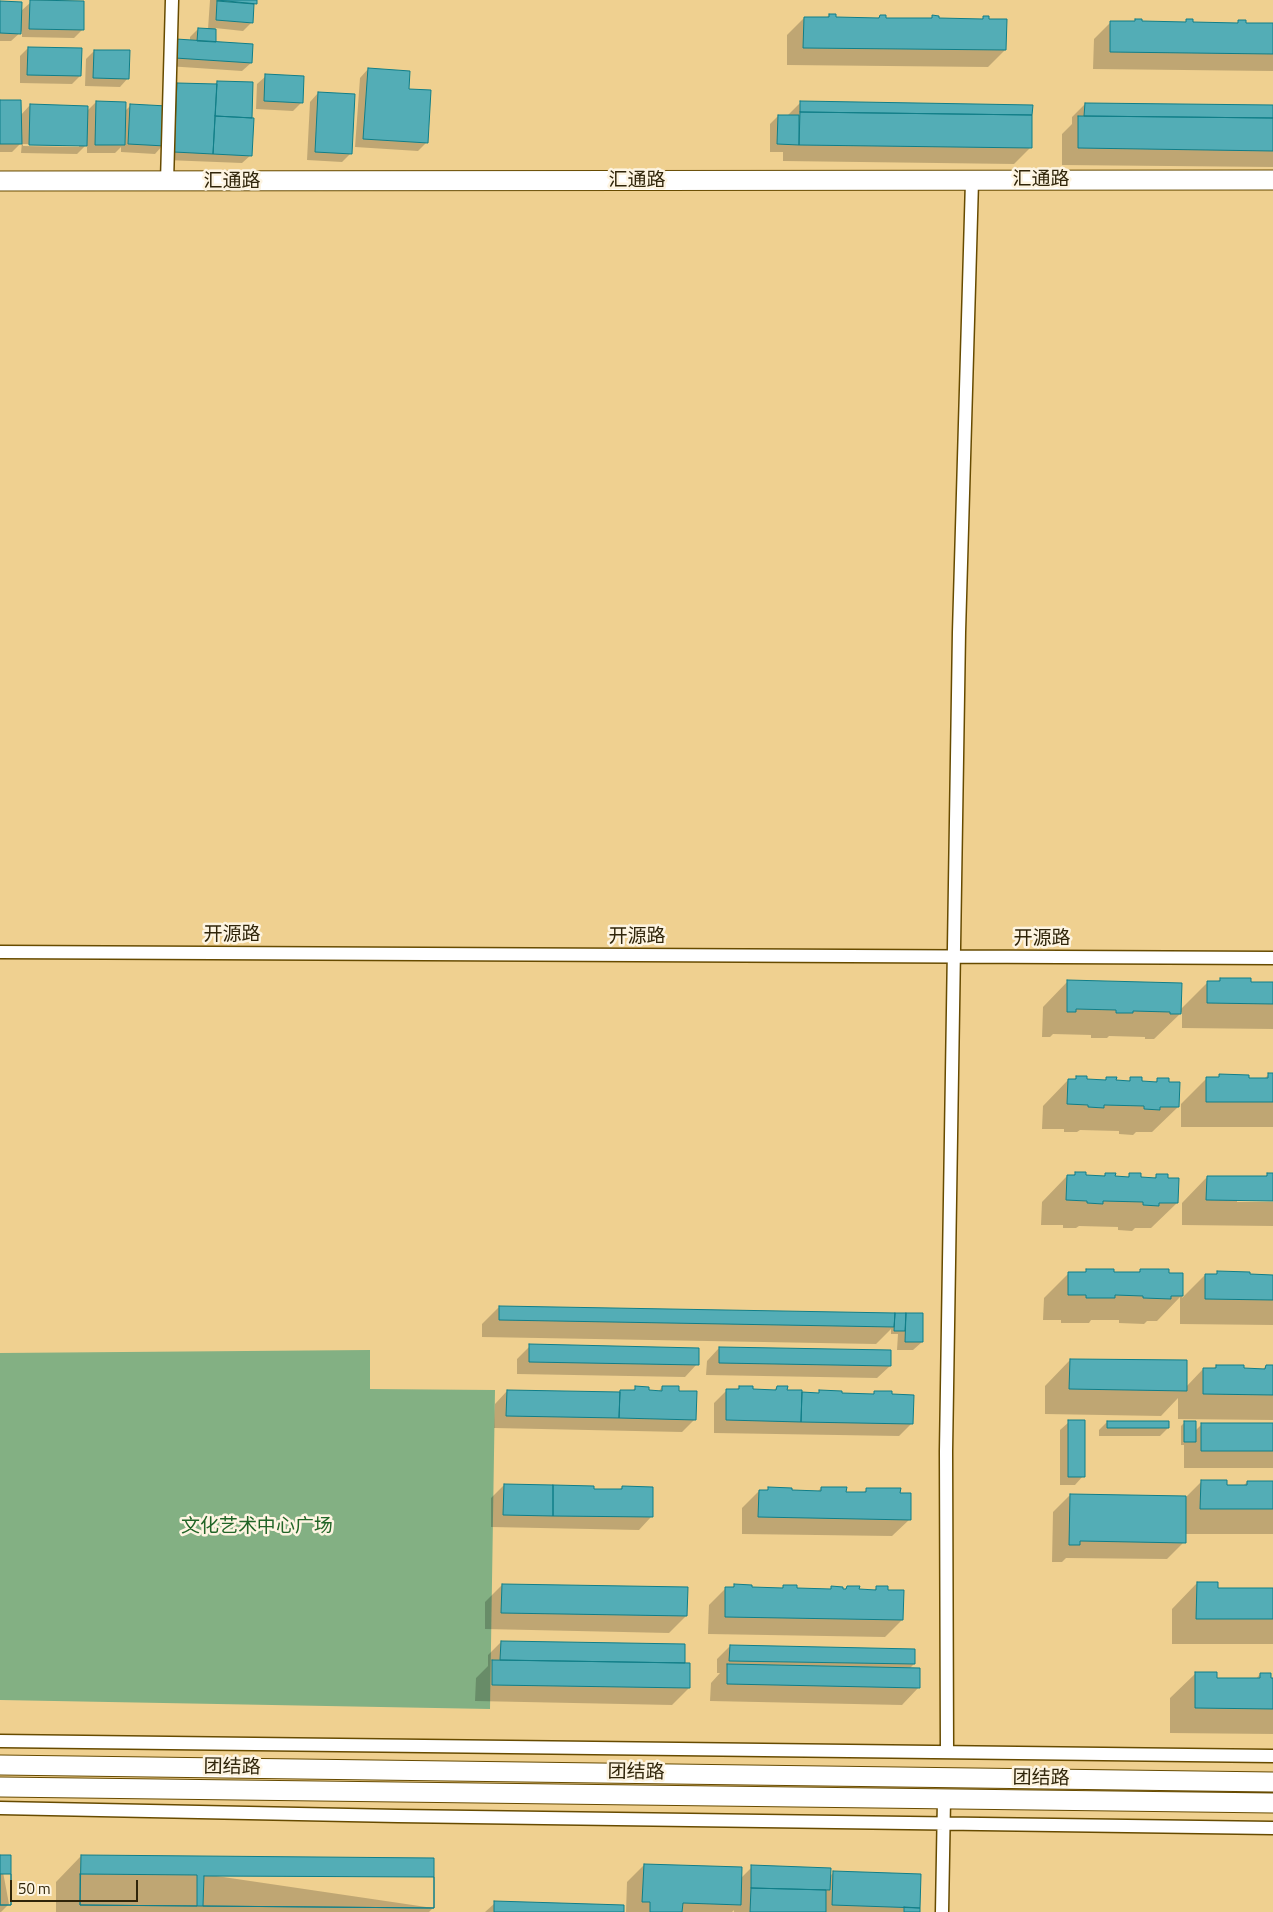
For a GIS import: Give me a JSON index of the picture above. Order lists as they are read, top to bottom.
{
  "streets": {
    "main road": ["汇通路", "团结路"],
    "street": ["开源路"]
  },
  "parks": ["文化艺术中心广场"],
  "scale_bar": "50 m"
}
